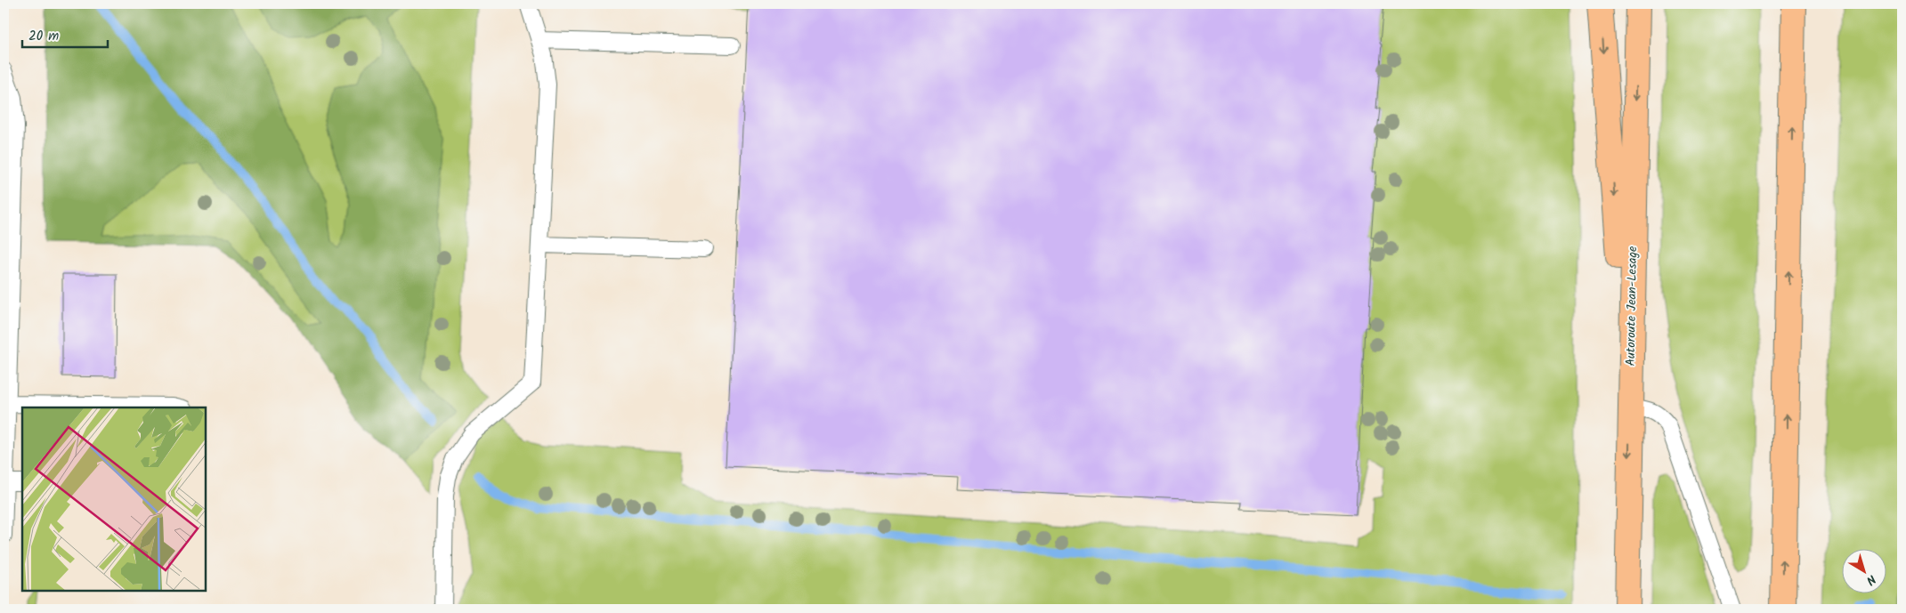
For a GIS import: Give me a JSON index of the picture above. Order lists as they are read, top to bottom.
{
  "streets": {
    "highway": ["Autoroute Jean-Lesage"]
  },
  "scale_bar": "20 m",
  "north": "bottom right"
}
